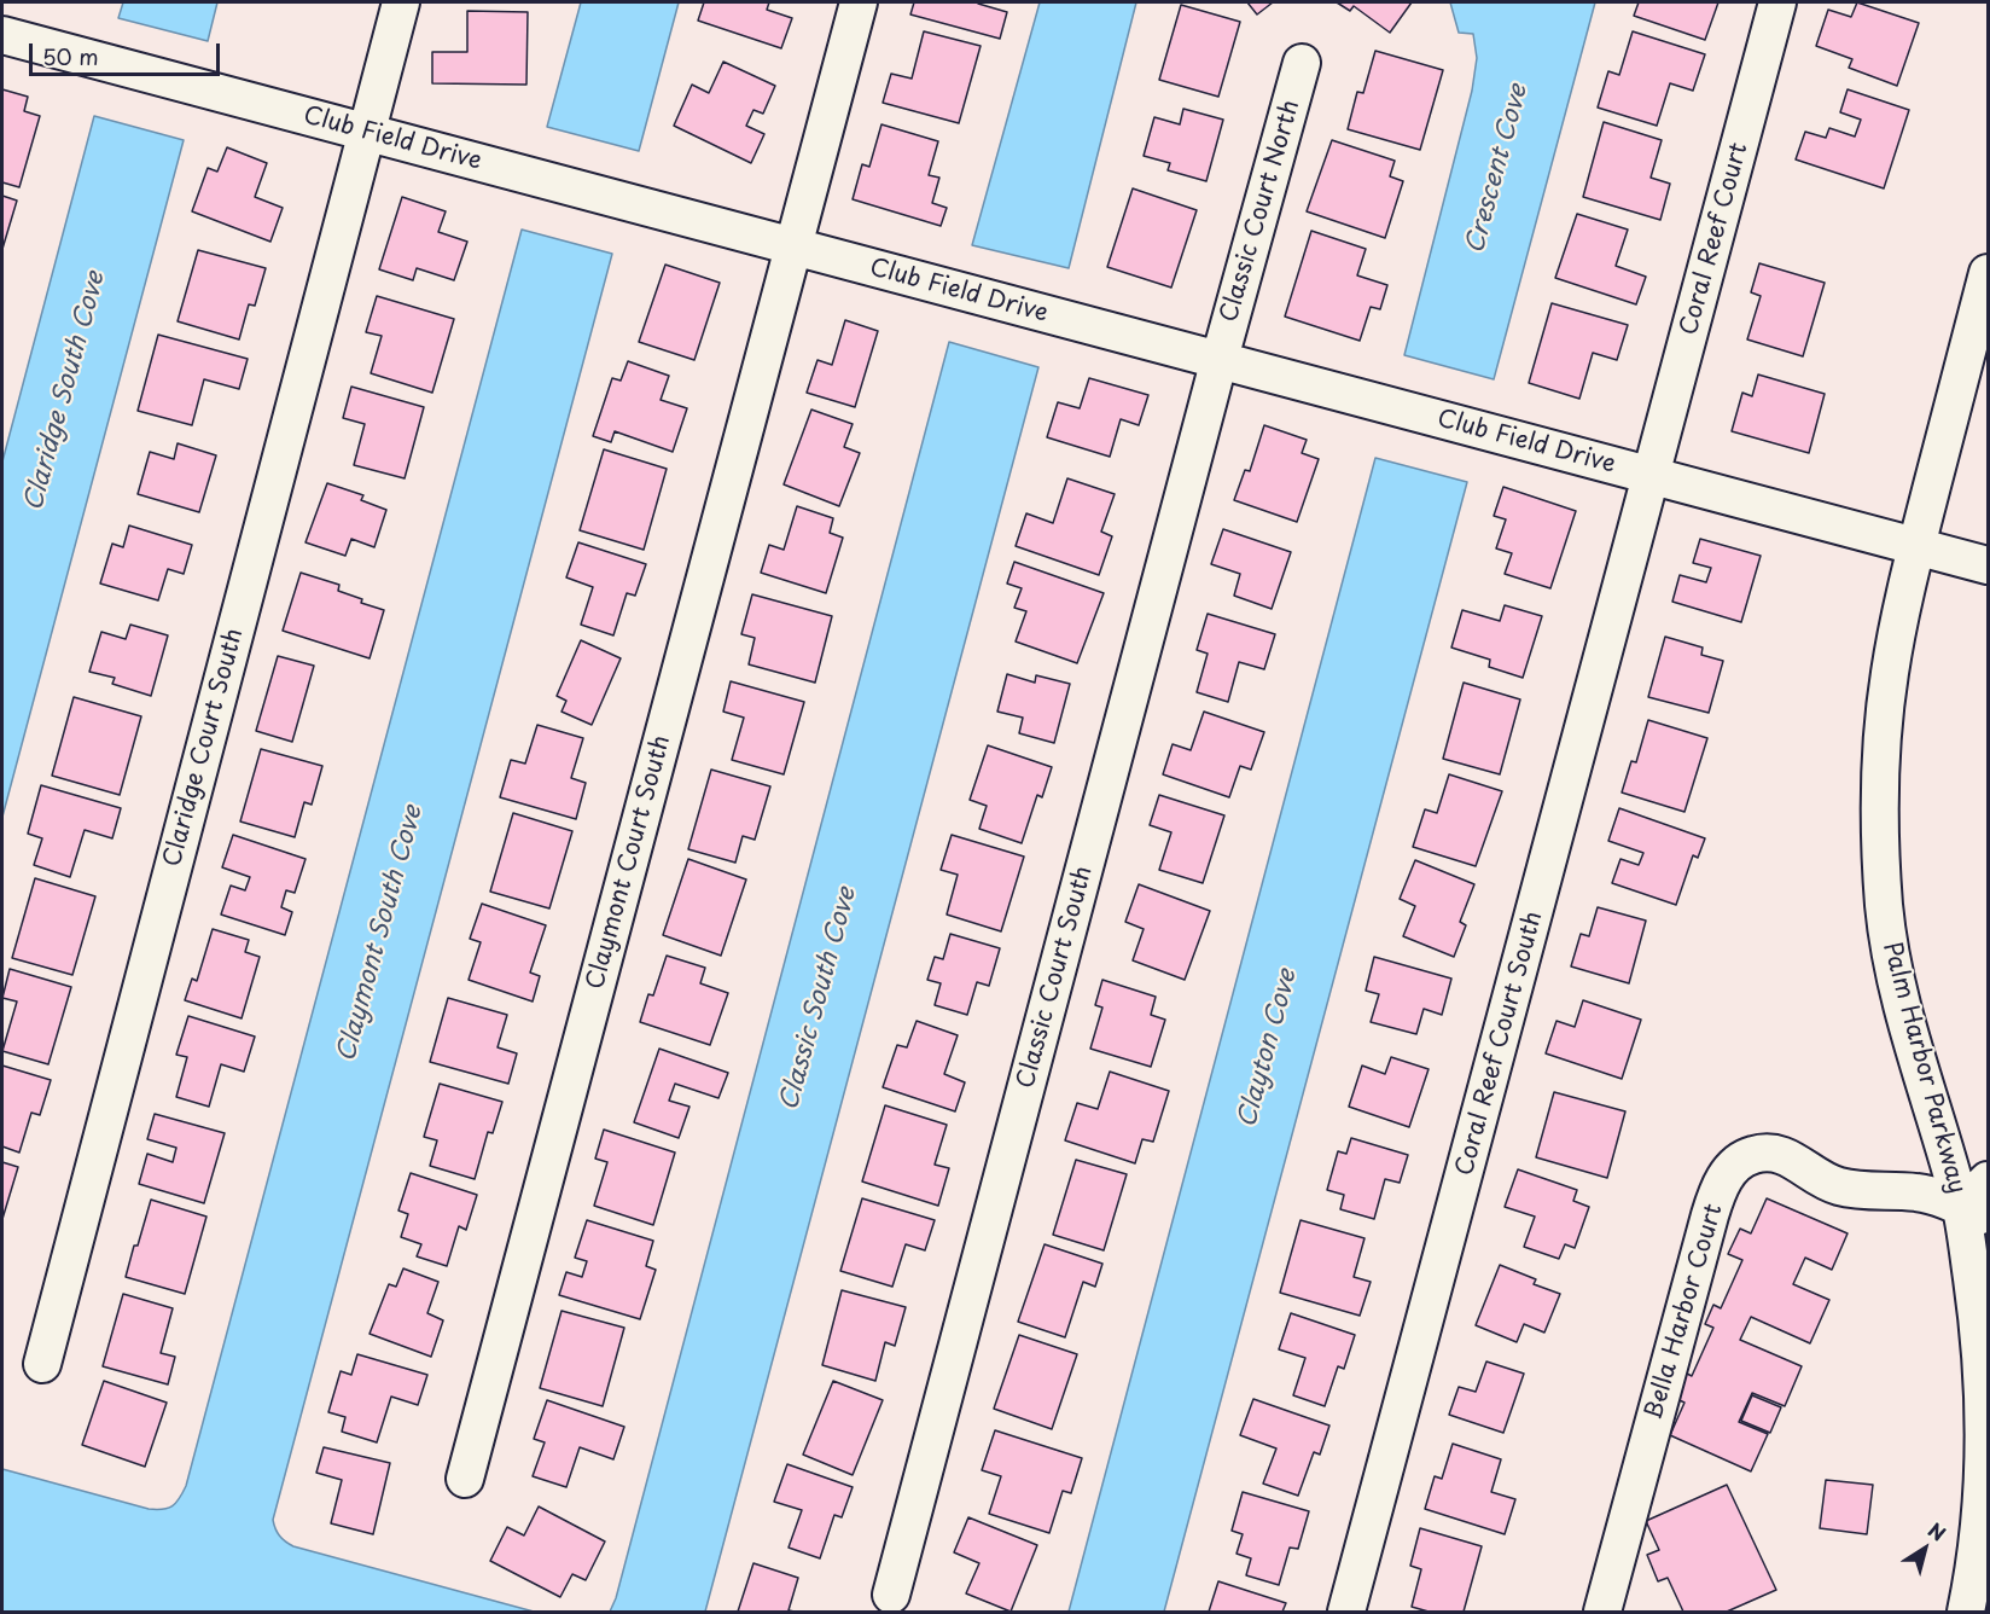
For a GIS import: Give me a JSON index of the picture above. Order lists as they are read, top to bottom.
{
  "streets": {
    "street": [
      "Club Field Drive",
      "Classic Court North",
      "Coral Reef Court",
      "Claridge Court South",
      "Claymont Court South",
      "Classic Court South",
      "Coral Reef Court South",
      "Palm Harbor Parkway",
      "Bella Harbor Court"
    ]
  },
  "crossings": [
    ["Club Field Drive", "Classic Court North"],
    ["Club Field Drive", "Coral Reef Court"],
    ["Club Field Drive", "Claridge Court South"],
    ["Club Field Drive", "Claymont Court South"],
    ["Club Field Drive", "Classic Court South"],
    ["Club Field Drive", "Coral Reef Court South"],
    ["Club Field Drive", "Palm Harbor Parkway"],
    ["Classic Court North", "Classic Court South"],
    ["Coral Reef Court", "Coral Reef Court South"],
    ["Palm Harbor Parkway", "Bella Harbor Court"]
  ],
  "water": [
    "Crescent Cove",
    "Claridge South Cove",
    "Claymont South Cove",
    "Classic South Cove",
    "Clayton Cove"
  ],
  "scale_bar": "50 m",
  "north": "top right"
}
